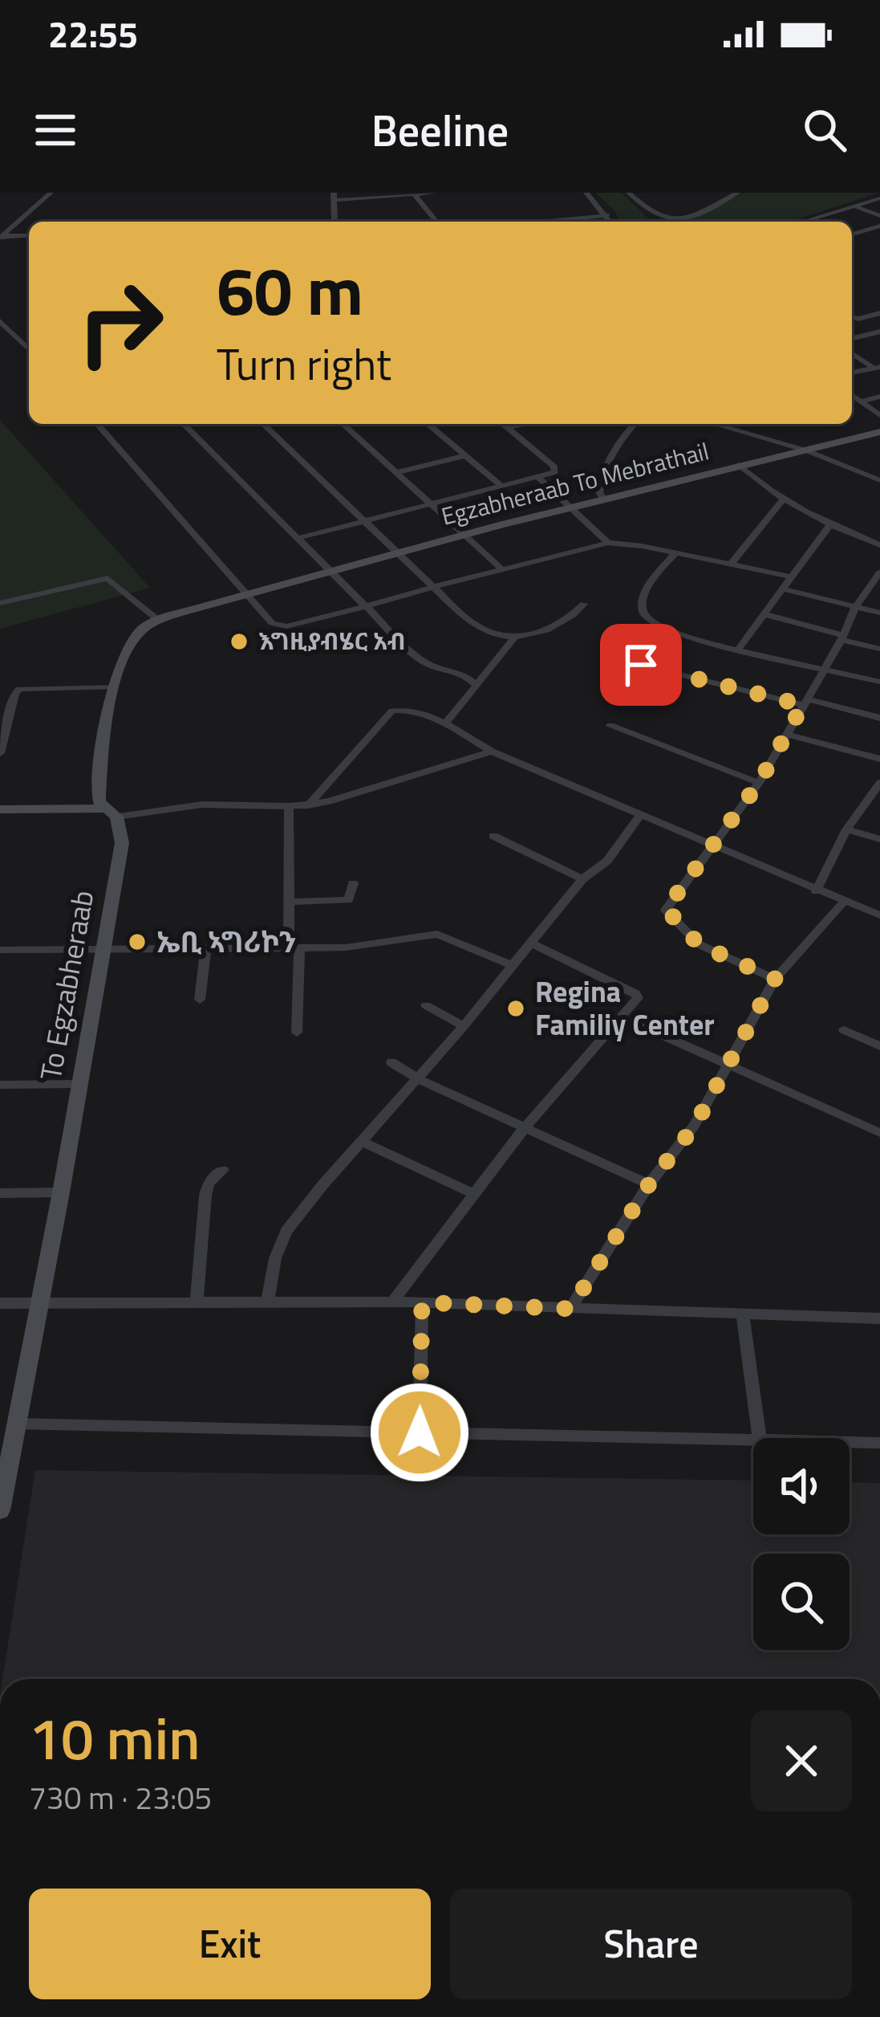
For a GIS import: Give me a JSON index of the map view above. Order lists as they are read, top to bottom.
{
  "streets": {
    "main road": ["Egzabheraab To Mebrathail", "To Egzabheraab"]
  },
  "places": ["እግዚያብሄር አብ", "ኤቢ ኣግሪኮን", "Regina Familiy Center"],
  "page": {
    "status": "22:55",
    "header": "Beeline",
    "turn": ["60 m", "Turn right"],
    "heading": ["10 min", "730 m · 23:05"],
    "buttons": ["Exit", "Share"]
  }
}
